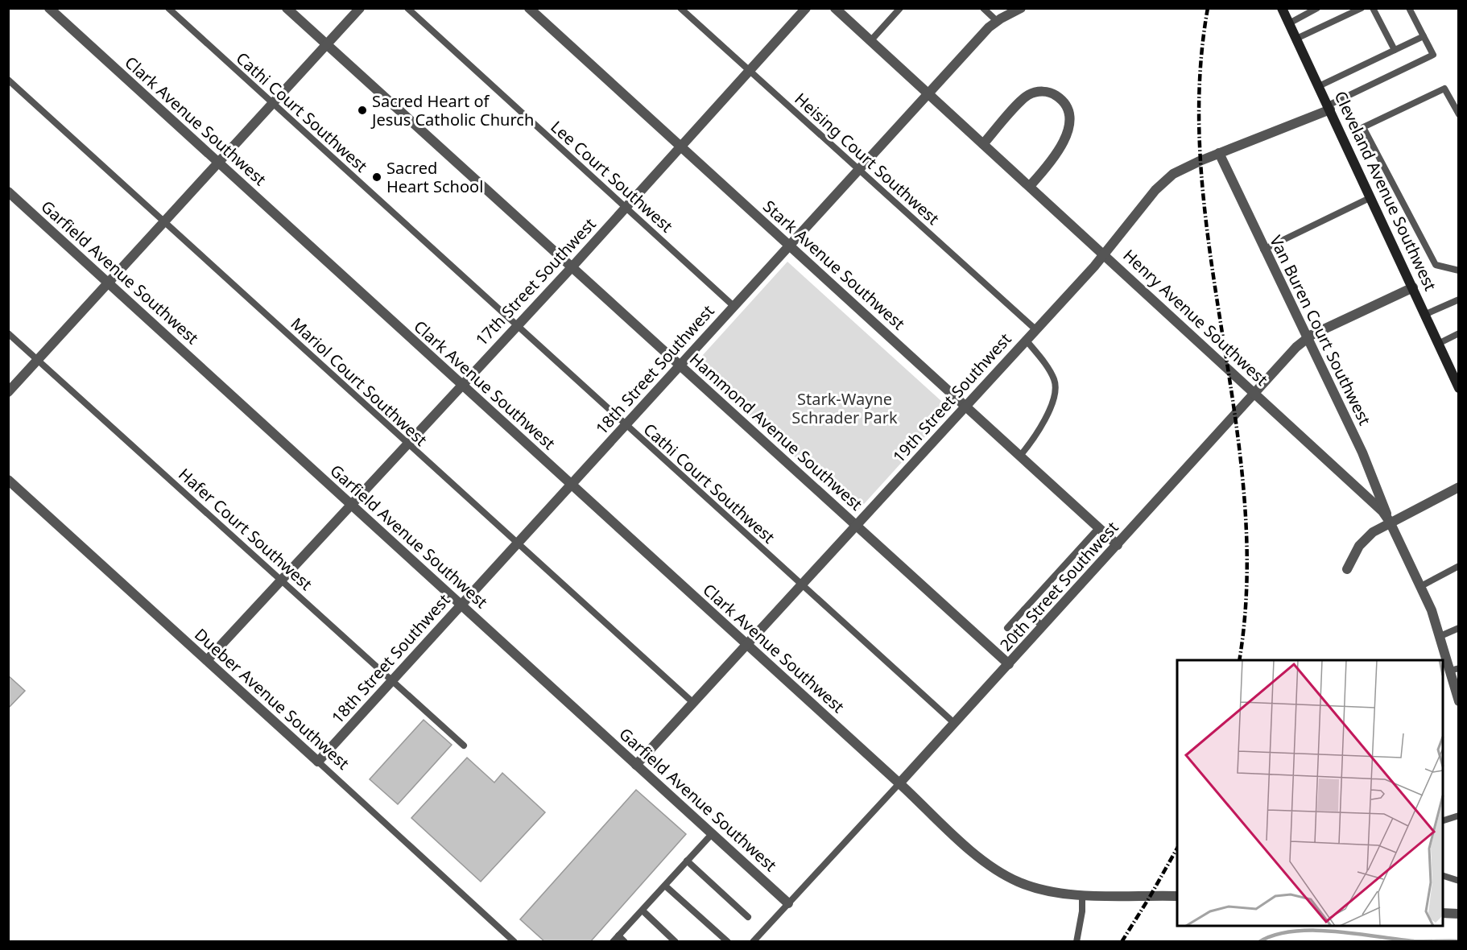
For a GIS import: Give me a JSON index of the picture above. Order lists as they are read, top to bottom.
{
  "streets": {
    "main road": ["Cleveland Avenue Southwest"],
    "street": [
      "Clark Avenue Southwest",
      "Stark Avenue Southwest",
      "Garfield Avenue Southwest",
      "17th Street Southwest",
      "Henry Avenue Southwest",
      "Van Buren Court Southwest",
      "18th Street Southwest",
      "19th Street Southwest",
      "Hammond Avenue Southwest",
      "20th Street Southwest",
      "Dueber Avenue Southwest"
    ],
    "lane": [
      "Cathi Court Southwest",
      "Heising Court Southwest",
      "Lee Court Southwest",
      "Mariol Court Southwest",
      "Hafer Court Southwest"
    ]
  },
  "crossings": [
    ["Cathi Court Southwest", "17th Street Southwest"],
    ["Cathi Court Southwest", "18th Street Southwest"],
    ["Cathi Court Southwest", "19th Street Southwest"],
    ["Cathi Court Southwest", "20th Street Southwest"],
    ["Clark Avenue Southwest", "17th Street Southwest"],
    ["Clark Avenue Southwest", "18th Street Southwest"],
    ["Clark Avenue Southwest", "19th Street Southwest"],
    ["Clark Avenue Southwest", "20th Street Southwest"],
    ["Heising Court Southwest", "17th Street Southwest"],
    ["Heising Court Southwest", "18th Street Southwest"],
    ["Heising Court Southwest", "19th Street Southwest"],
    ["Lee Court Southwest", "17th Street Southwest"],
    ["Lee Court Southwest", "18th Street Southwest"],
    ["Cleveland Avenue Southwest", "19th Street Southwest"],
    ["Cleveland Avenue Southwest", "20th Street Southwest"],
    ["Stark Avenue Southwest", "17th Street Southwest"],
    ["Stark Avenue Southwest", "18th Street Southwest"],
    ["Stark Avenue Southwest", "19th Street Southwest"],
    ["Stark Avenue Southwest", "20th Street Southwest"],
    ["Garfield Avenue Southwest", "17th Street Southwest"],
    ["Garfield Avenue Southwest", "18th Street Southwest"],
    ["Garfield Avenue Southwest", "19th Street Southwest"],
    ["Garfield Avenue Southwest", "20th Street Southwest"],
    ["17th Street Southwest", "Mariol Court Southwest"],
    ["17th Street Southwest", "Hammond Avenue Southwest"],
    ["17th Street Southwest", "Hafer Court Southwest"],
    ["17th Street Southwest", "Dueber Avenue Southwest"],
    ["Henry Avenue Southwest", "Van Buren Court Southwest"],
    ["Henry Avenue Southwest", "18th Street Southwest"],
    ["Henry Avenue Southwest", "19th Street Southwest"],
    ["Henry Avenue Southwest", "20th Street Southwest"],
    ["Van Buren Court Southwest", "19th Street Southwest"],
    ["Van Buren Court Southwest", "20th Street Southwest"],
    ["18th Street Southwest", "Mariol Court Southwest"],
    ["18th Street Southwest", "Hammond Avenue Southwest"],
    ["18th Street Southwest", "Hafer Court Southwest"],
    ["18th Street Southwest", "Dueber Avenue Southwest"],
    ["Mariol Court Southwest", "19th Street Southwest"],
    ["19th Street Southwest", "Hammond Avenue Southwest"],
    ["Hammond Avenue Southwest", "20th Street Southwest"]
  ],
  "parks": ["Stark-Wayne Schrader Park"],
  "places": ["Sacred Heart of Jesus Catholic Church", "Sacred Heart School"]
}
